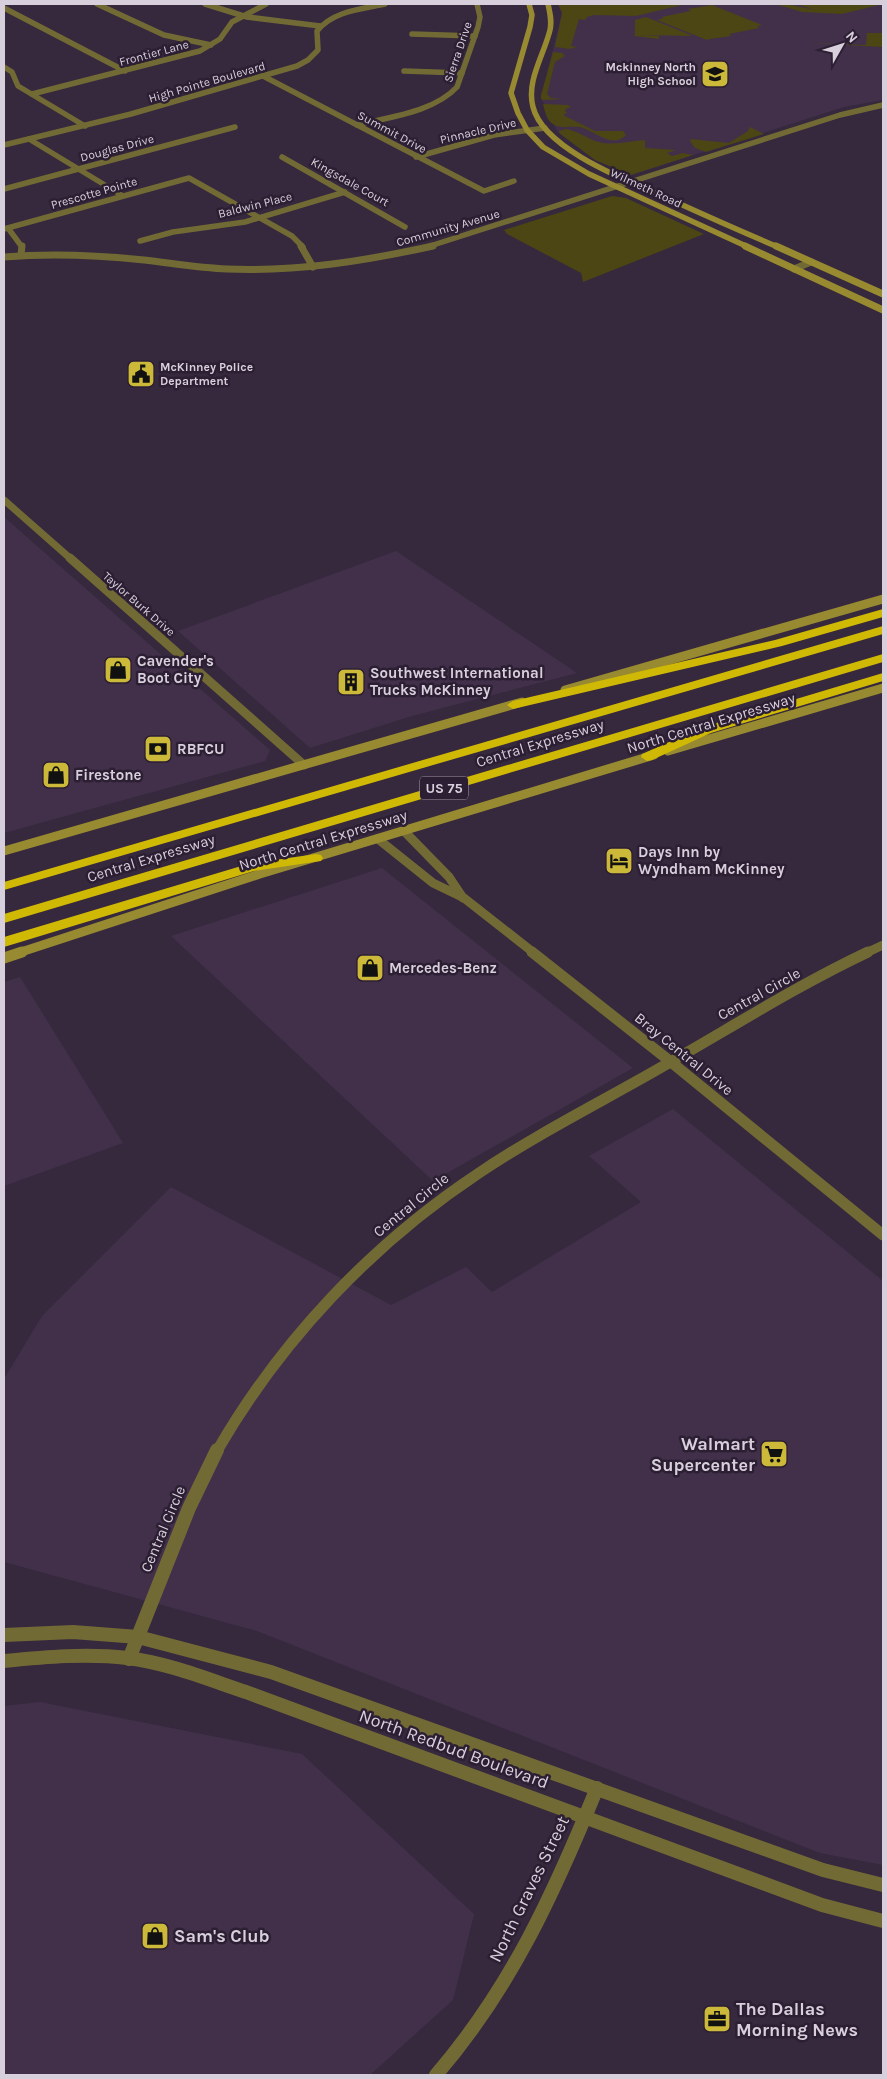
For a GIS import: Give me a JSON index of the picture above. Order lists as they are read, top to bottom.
{
  "streets": {
    "highway": ["Central Expressway", "US 75"],
    "main road": ["Wilmeth Road", "North Central Expressway"],
    "street": [
      "Sierra Drive",
      "Frontier Lane",
      "High Pointe Boulevard",
      "Pinnacle Drive",
      "Summit Drive",
      "Douglas Drive",
      "Kingsdale Court",
      "Prescotte Pointe",
      "Baldwin Place",
      "Community Avenue",
      "Taylor Burk Drive",
      "Central Circle",
      "Bray Central Drive",
      "North Redbud Boulevard",
      "North Graves Street"
    ]
  },
  "crossings": [
    ["Sierra Drive", "Summit Drive"],
    ["High Pointe Boulevard", "Summit Drive"],
    ["Pinnacle Drive", "Summit Drive"],
    ["Pinnacle Drive", "Wilmeth Road"],
    ["Kingsdale Court", "Baldwin Place"],
    ["Wilmeth Road", "Community Avenue"],
    ["Prescotte Pointe", "Baldwin Place"],
    ["North Central Expressway", "Bray Central Drive"],
    ["Central Circle", "Bray Central Drive"],
    ["Central Circle", "North Redbud Boulevard"],
    ["North Redbud Boulevard", "North Graves Street"]
  ],
  "places": {
    "school or university": ["Mckinney North High School"],
    "public building": ["McKinney Police Department"],
    "shop": [
      "Cavender's Boot City",
      "Firestone",
      "Mercedes-Benz",
      "Sam's Club"
    ],
    "building": ["Southwest International Trucks McKinney"],
    "bank": ["RBFCU"],
    "hotel": ["Days Inn by Wyndham McKinney"],
    "supermarket": ["Walmart Supercenter"],
    "office": ["The Dallas Morning News"]
  },
  "north": "top right"
}
